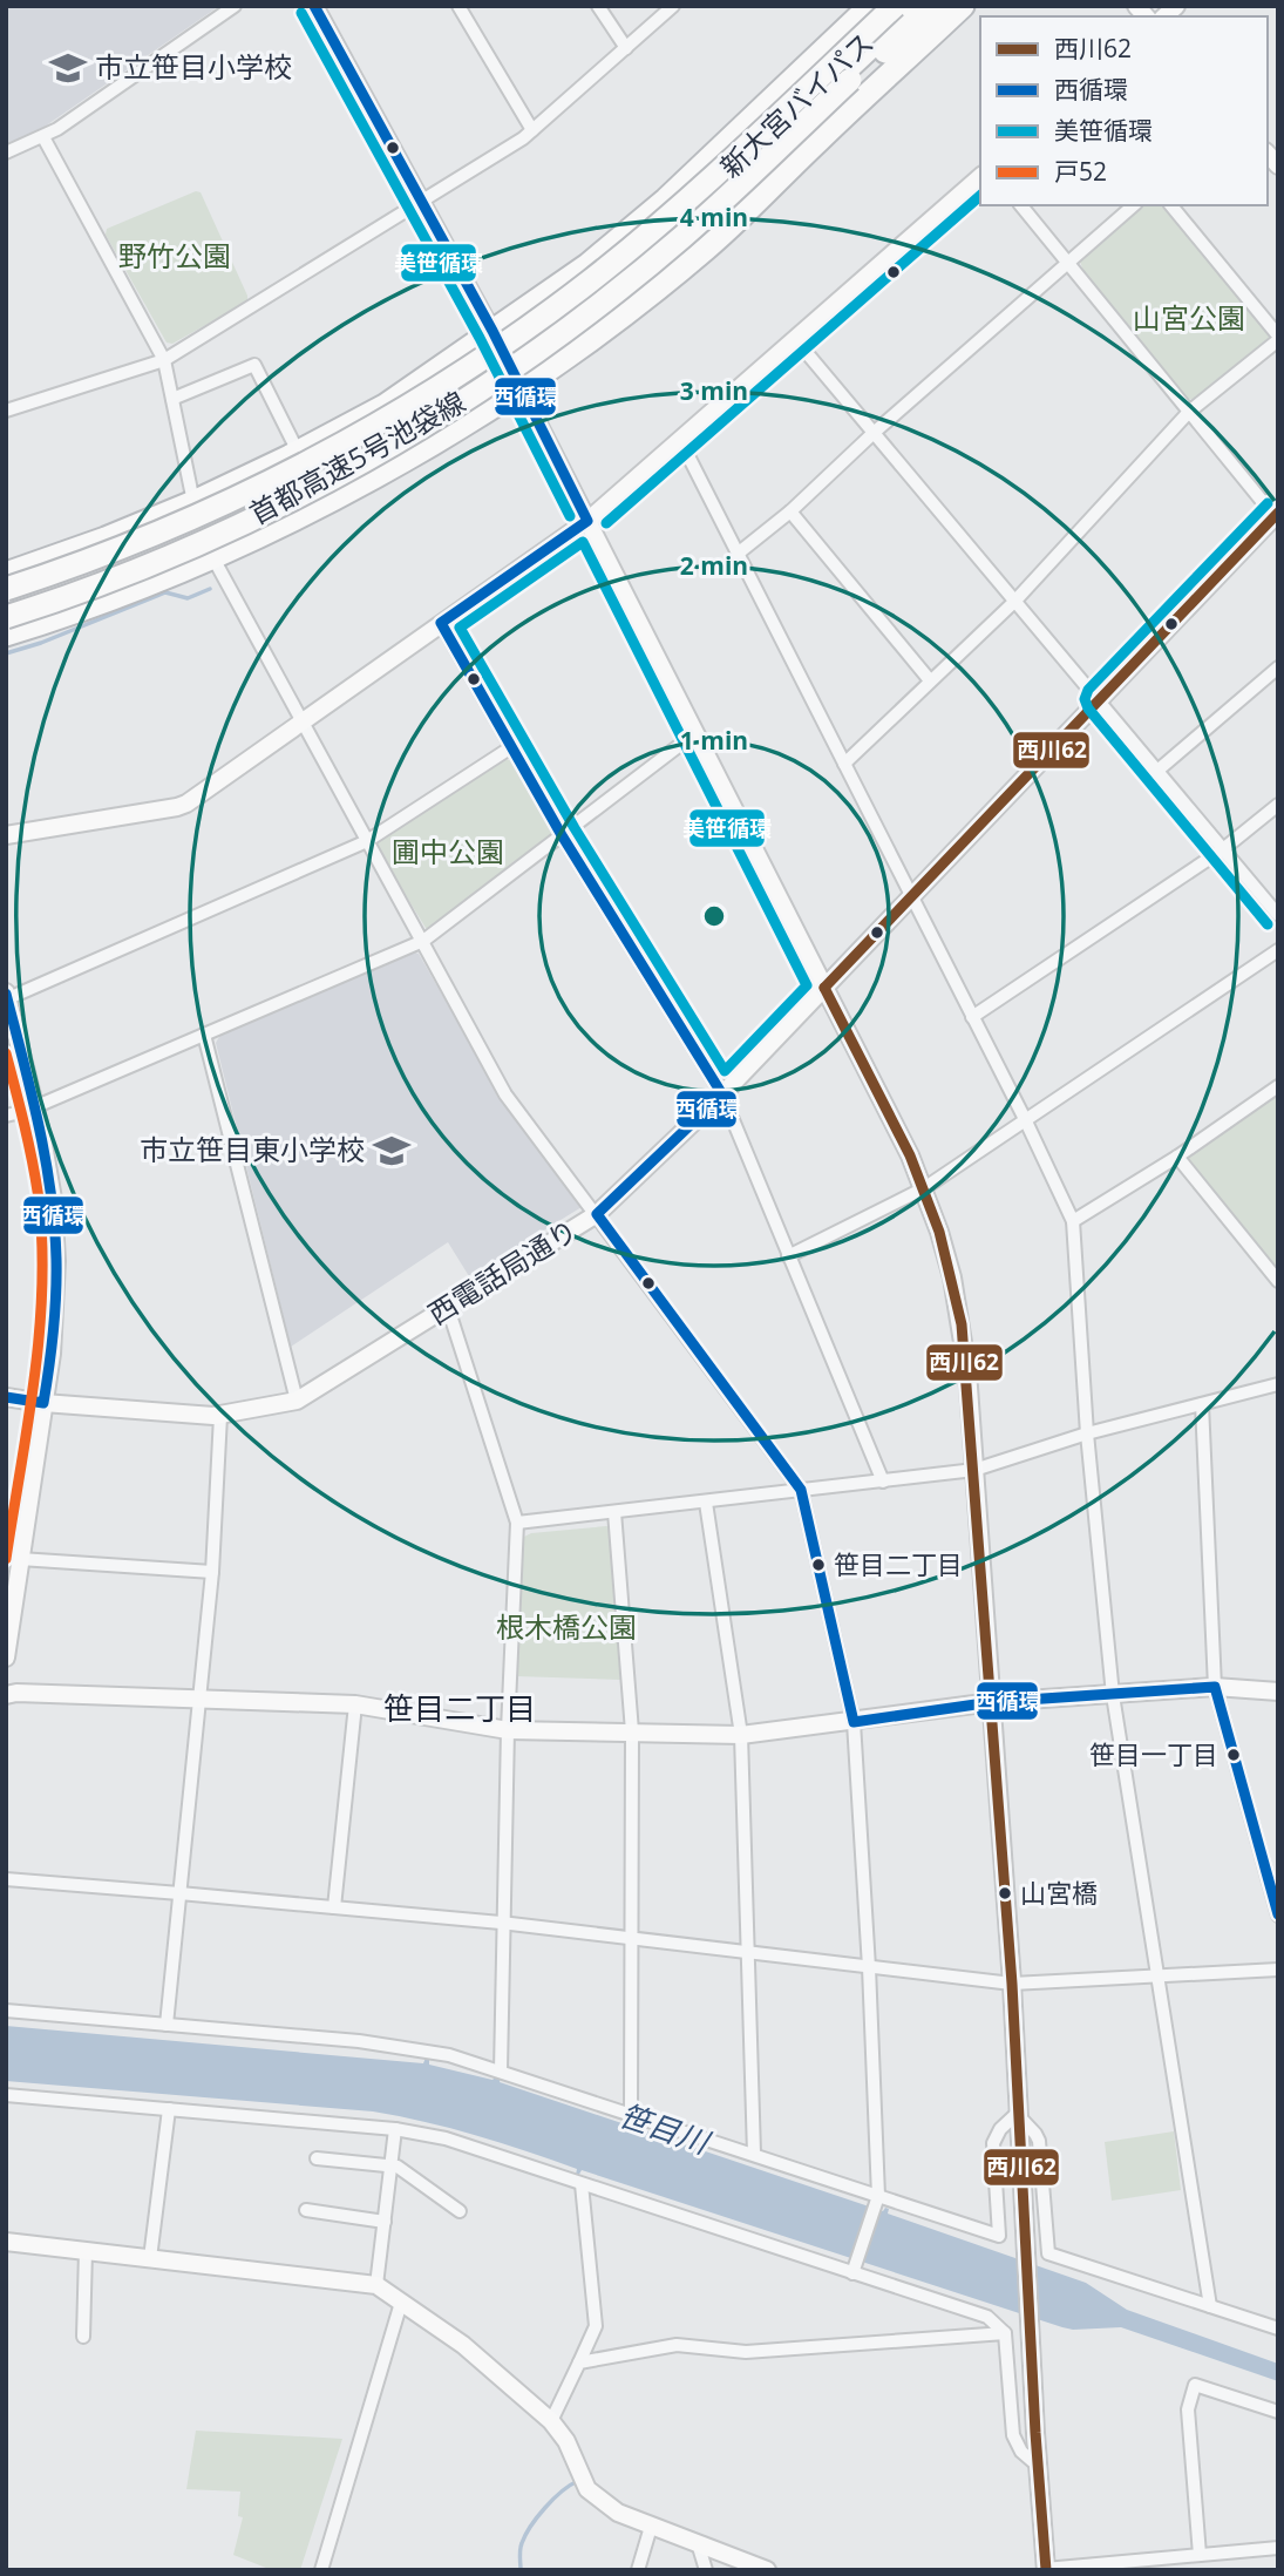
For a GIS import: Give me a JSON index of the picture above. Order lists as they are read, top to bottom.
{
  "streets": {
    "highway": ["新大宮バイパス", "首都高速5号池袋線"],
    "street": ["西電話局通り"]
  },
  "districts": ["笹目二丁目"],
  "water": ["笹目川"],
  "parks": [
    "野竹公園",
    "山宮公園",
    "圃中公園",
    "根木橋公園"
  ],
  "places": {
    "school or university": ["市立笹目小学校", "市立笹目東小学校"],
    "other": ["笹目二丁目", "笹目一丁目", "山宮橋"]
  },
  "lines": [
    "transit line 西循環",
    "transit line 美笹循環",
    "transit line 西川62",
    "transit line 戸52"
  ],
  "legend": [
    "西川62",
    "西循環",
    "美笹循環",
    "戸52"
  ],
  "rings": [
    "4 min",
    "3 min",
    "2 min",
    "1 min"
  ]
}
